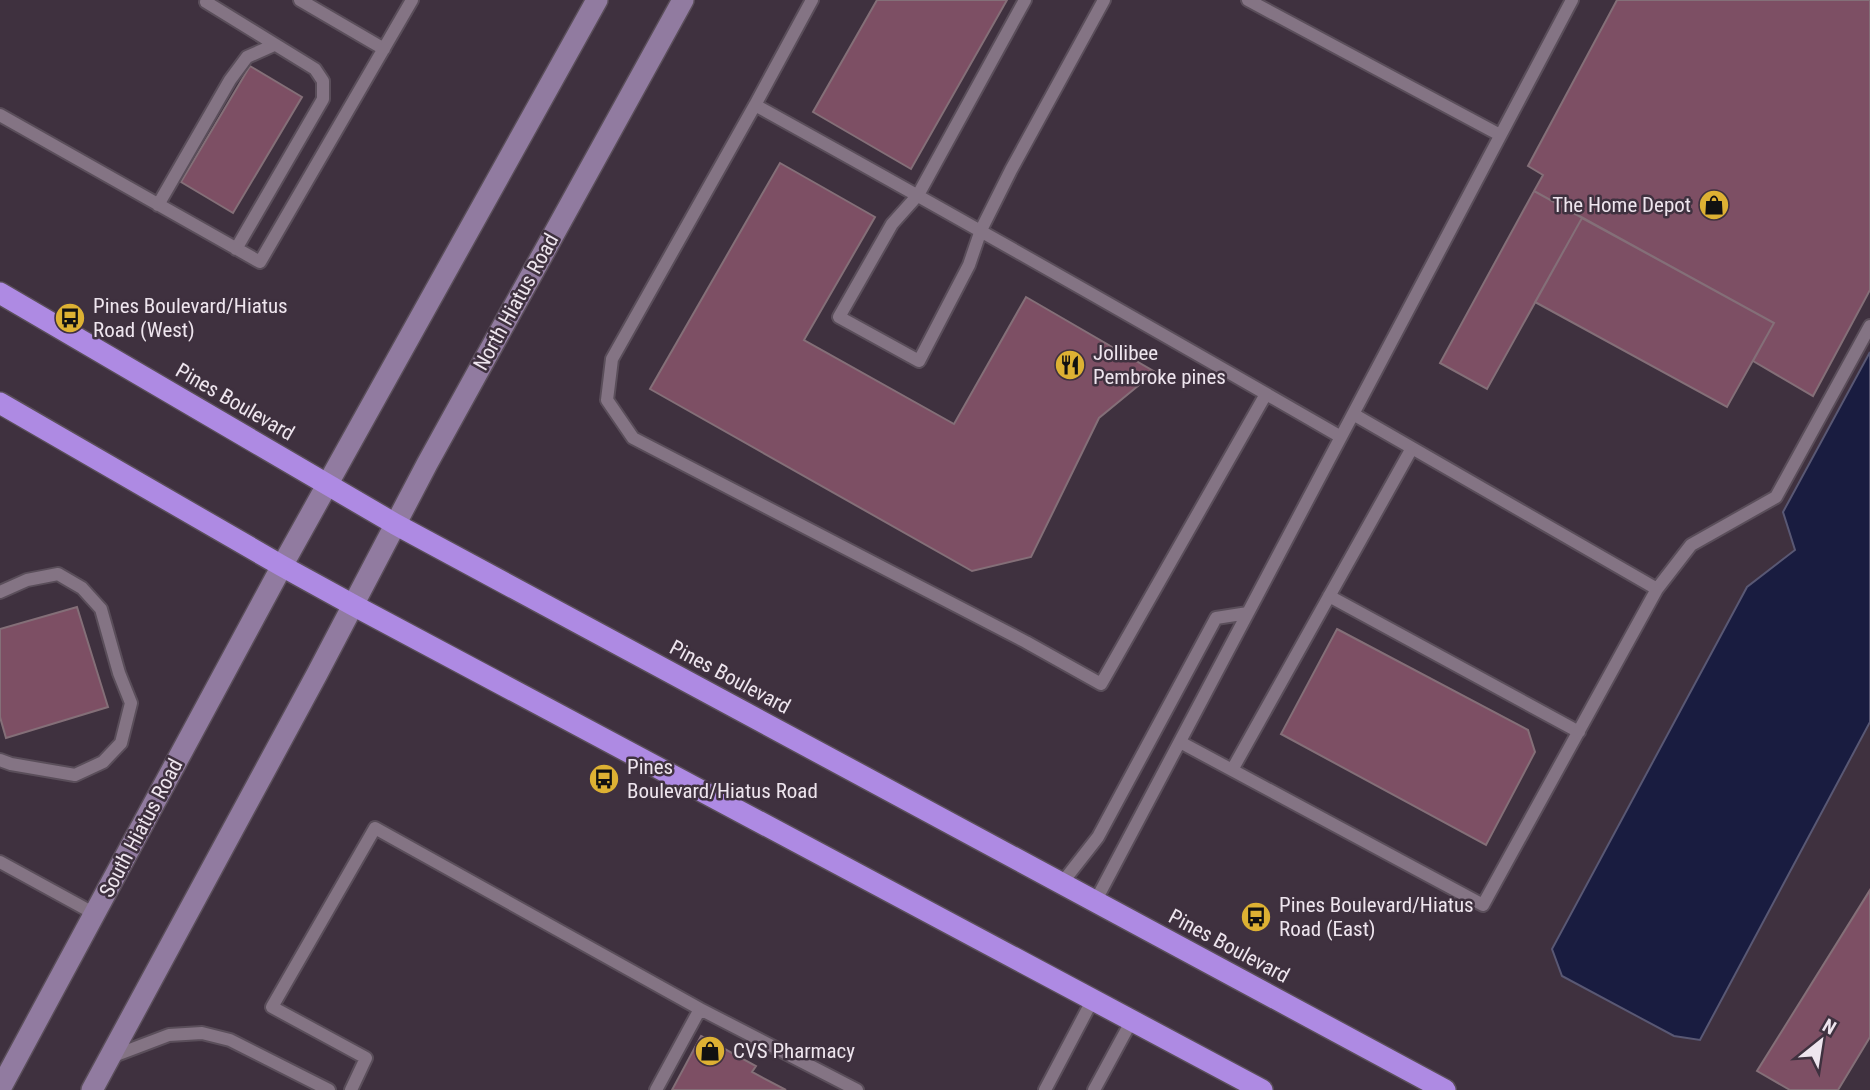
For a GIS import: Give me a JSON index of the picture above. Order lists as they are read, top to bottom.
{
  "streets": {
    "highway": ["Pines Boulevard"],
    "main road": ["North Hiatus Road", "South Hiatus Road"]
  },
  "crossings": [
    ["North Hiatus Road", "Pines Boulevard"]
  ],
  "places": {
    "shop": ["The Home Depot", "CVS Pharmacy"],
    "bus stop": ["Pines Boulevard/Hiatus Road (West)", "Pines Boulevard/Hiatus Road", "Pines Boulevard/Hiatus Road (East)"],
    "restaurant": ["Jollibee Pembroke pines"]
  },
  "north": "top right"
}
